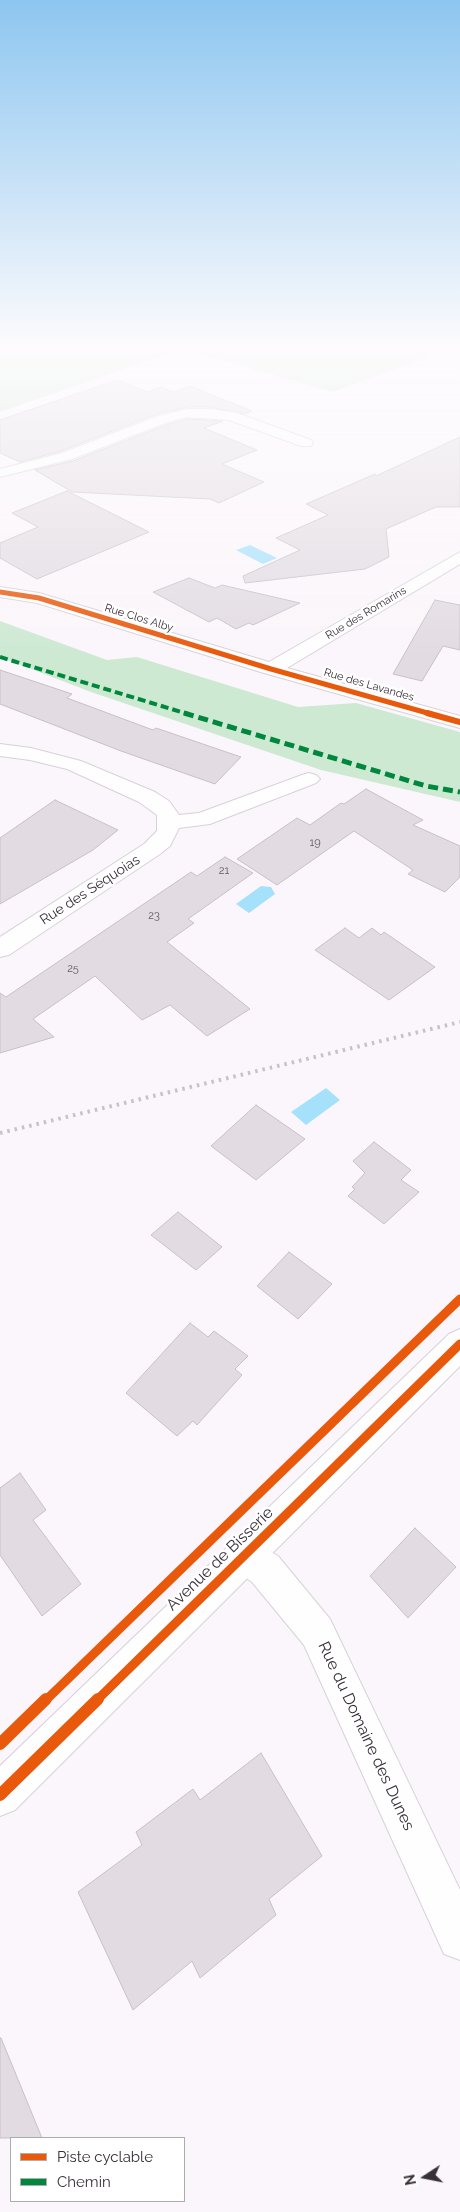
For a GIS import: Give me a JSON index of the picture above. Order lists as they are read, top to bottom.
{
  "streets": {
    "street": [
      "Rue des Romarins",
      "Rue Clos Alby",
      "Rue des Lavandes",
      "Rue des Séquoias",
      "Avenue de Bisserie",
      "Rue du Domaine des Dunes"
    ]
  },
  "crossings": [
    ["Rue des Romarins", "Rue Clos Alby"],
    ["Rue des Romarins", "Rue des Lavandes"],
    ["Rue Clos Alby", "Rue des Lavandes"],
    ["Avenue de Bisserie", "Rue du Domaine des Dunes"]
  ],
  "house_numbers": [
    "19",
    "21",
    "23",
    "25"
  ],
  "legend": ["Piste cyclable", "Chemin"],
  "north": "left"
}
